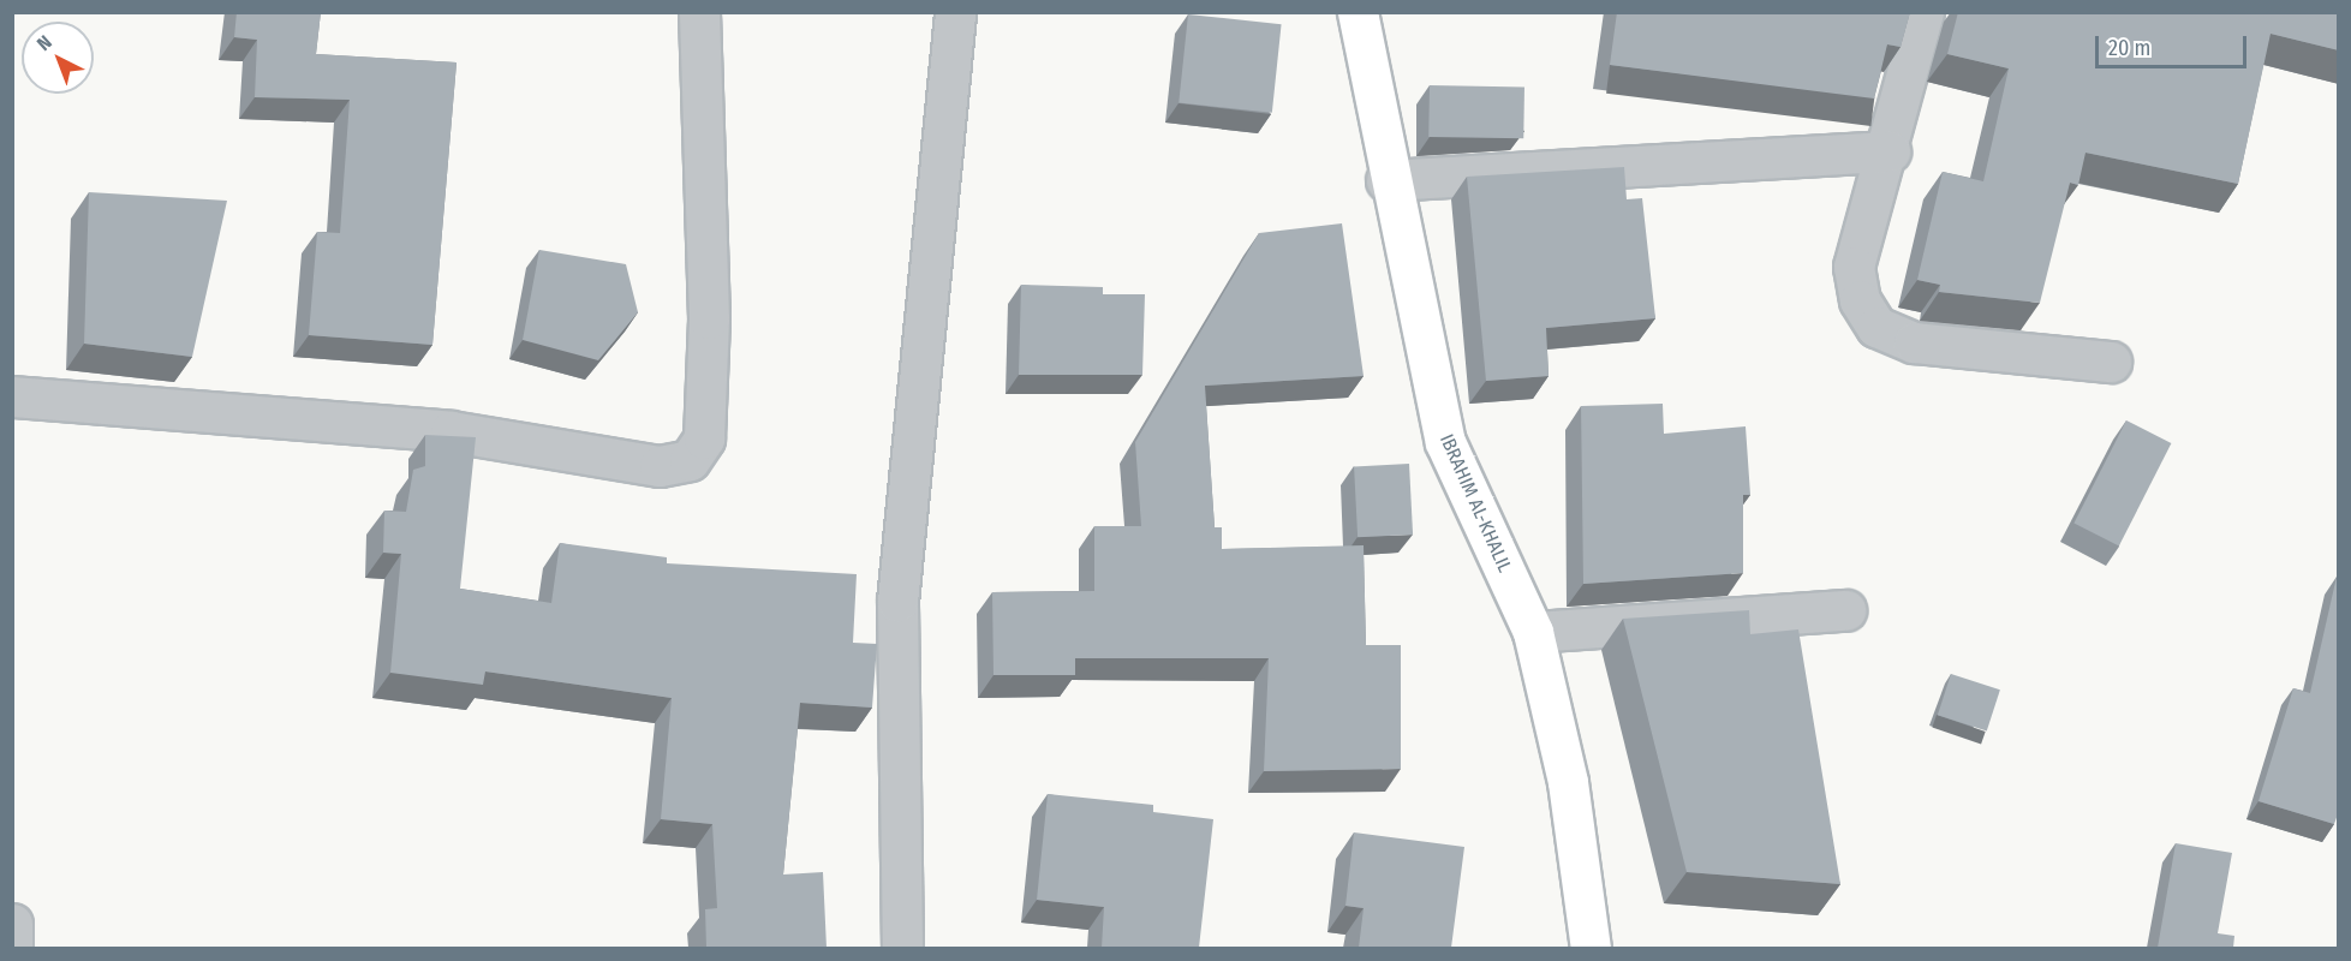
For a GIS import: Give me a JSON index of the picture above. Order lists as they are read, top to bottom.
{
  "streets": {
    "street": ["IBRAHIM AL-KHALIL"]
  },
  "scale_bar": "20 m",
  "north": "top left"
}
